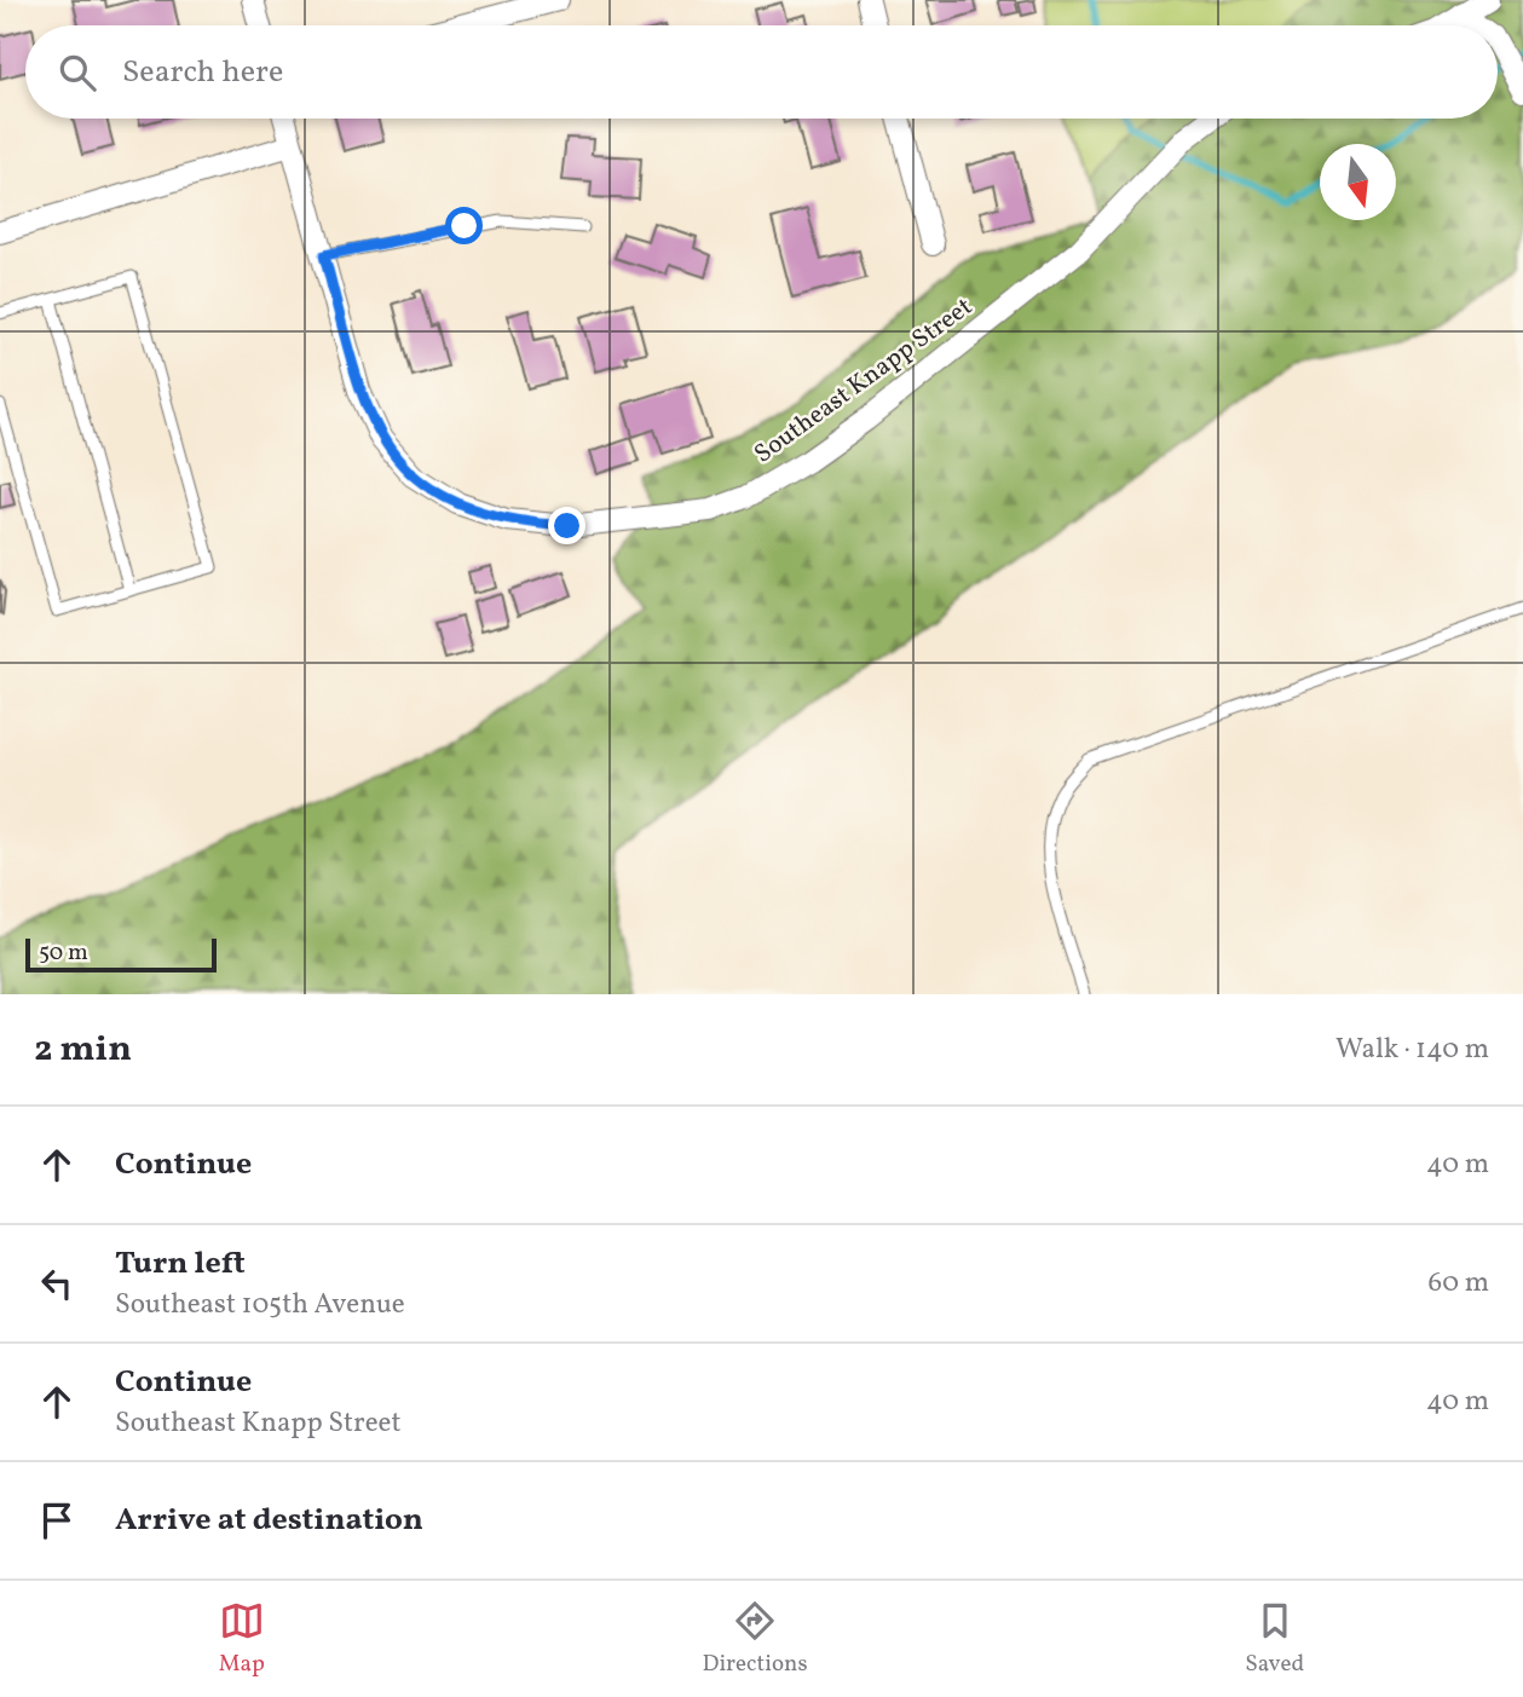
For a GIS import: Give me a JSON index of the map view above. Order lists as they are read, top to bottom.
{
  "streets": {
    "street": ["Southeast Knapp Street"]
  },
  "scale_bar": "50 m",
  "north": "bottom",
  "page": {
    "search": "Search here",
    "scale": "50 m",
    "heading": ["2 min", "Walk · 140 m"],
    "list": [
      ["Continue", "40 m"],
      ["Turn left", "Southeast 105th Avenue", "60 m"],
      ["Continue", "Southeast Knapp Street", "40 m"],
      "Arrive at destination"
    ],
    "nav": ["Map", "Directions", "Saved"]
  }
}
